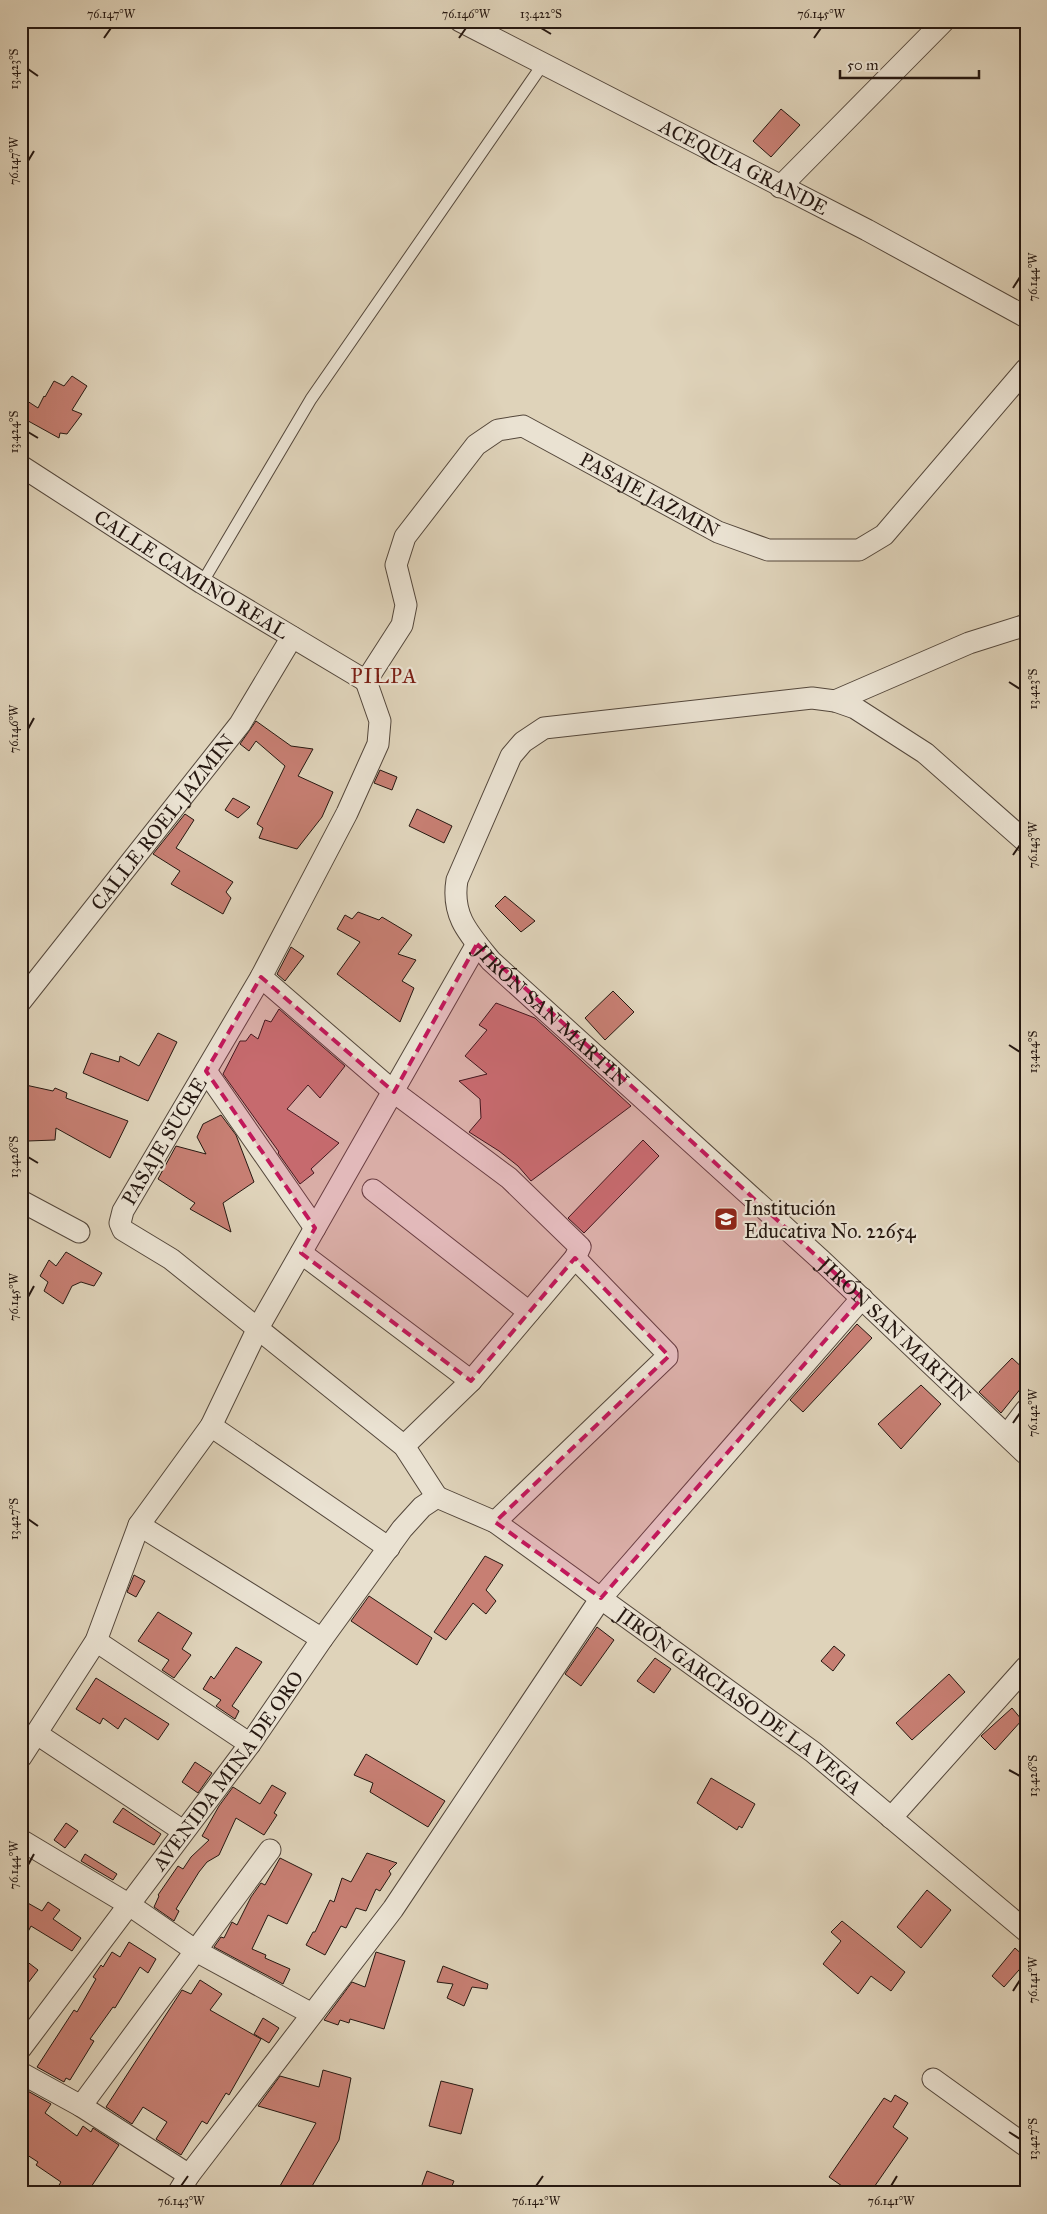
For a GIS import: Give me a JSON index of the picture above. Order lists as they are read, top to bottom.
{
  "streets": {
    "street": [
      "ACEQUIA GRANDE",
      "PASAJE JAZMIN",
      "CALLE CAMINO REAL",
      "CALLE ROEL JAZMIN",
      "JIRÓN SAN MARTIN",
      "PASAJE SUCRE",
      "JIRÓN GARCIASO DE LA VEGA",
      "AVENIDA MINA DE ORO"
    ]
  },
  "crossings": [
    ["PASAJE JAZMIN", "CALLE CAMINO REAL"],
    ["PASAJE JAZMIN", "PASAJE SUCRE"],
    ["CALLE CAMINO REAL", "CALLE ROEL JAZMIN"],
    ["CALLE CAMINO REAL", "PASAJE SUCRE"],
    ["PASAJE SUCRE", "JIRÓN GARCIASO DE LA VEGA"],
    ["PASAJE SUCRE", "AVENIDA MINA DE ORO"],
    ["JIRÓN GARCIASO DE LA VEGA", "AVENIDA MINA DE ORO"]
  ],
  "districts": ["PILPA"],
  "places": {
    "school or university": ["Institución Educativa No. 22654"]
  },
  "scale_bar": "50 m",
  "coordinates": [
    "76.147°W",
    "76.146°W",
    "13.422°S",
    "76.145°W",
    "13.423°S",
    "76.144°W",
    "13.424°S",
    "76.143°W",
    "13.426°S",
    "76.142°W",
    "13.427°S",
    "76.141°W"
  ]
}
